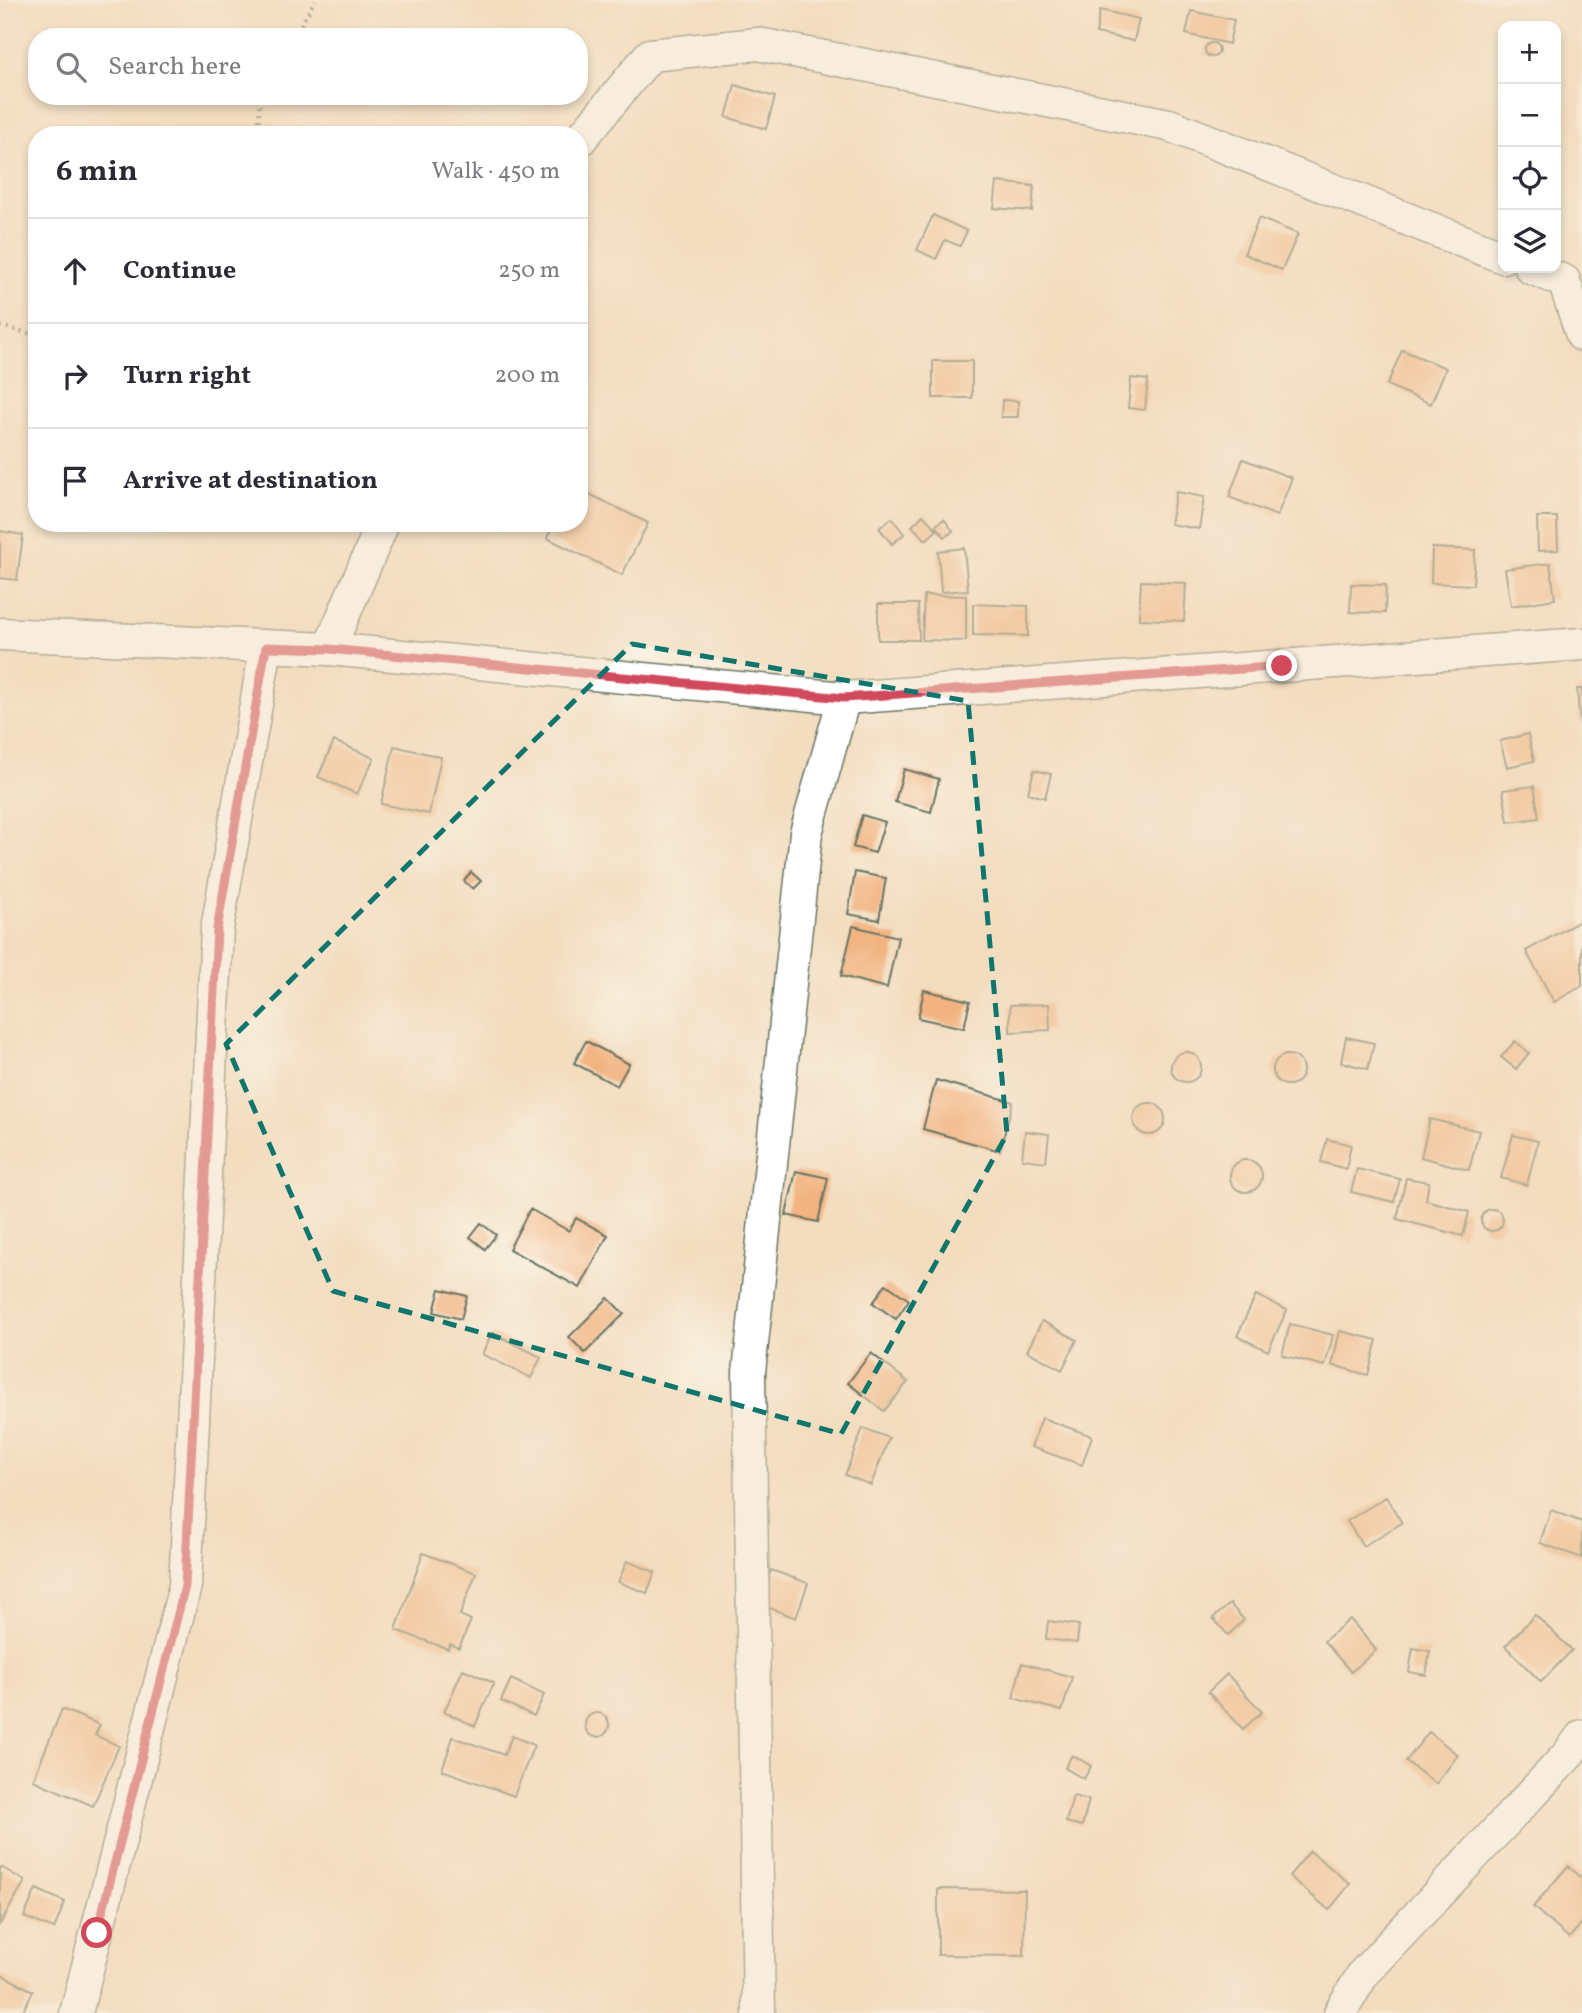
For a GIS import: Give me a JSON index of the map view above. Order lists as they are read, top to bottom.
{
  "page": {
    "map_buttons": ["+", "−"],
    "search": "Search here",
    "heading": ["6 min", "Walk · 450 m"],
    "list": [
      ["Continue", "250 m"],
      ["Turn right", "200 m"],
      "Arrive at destination"
    ]
  }
}
